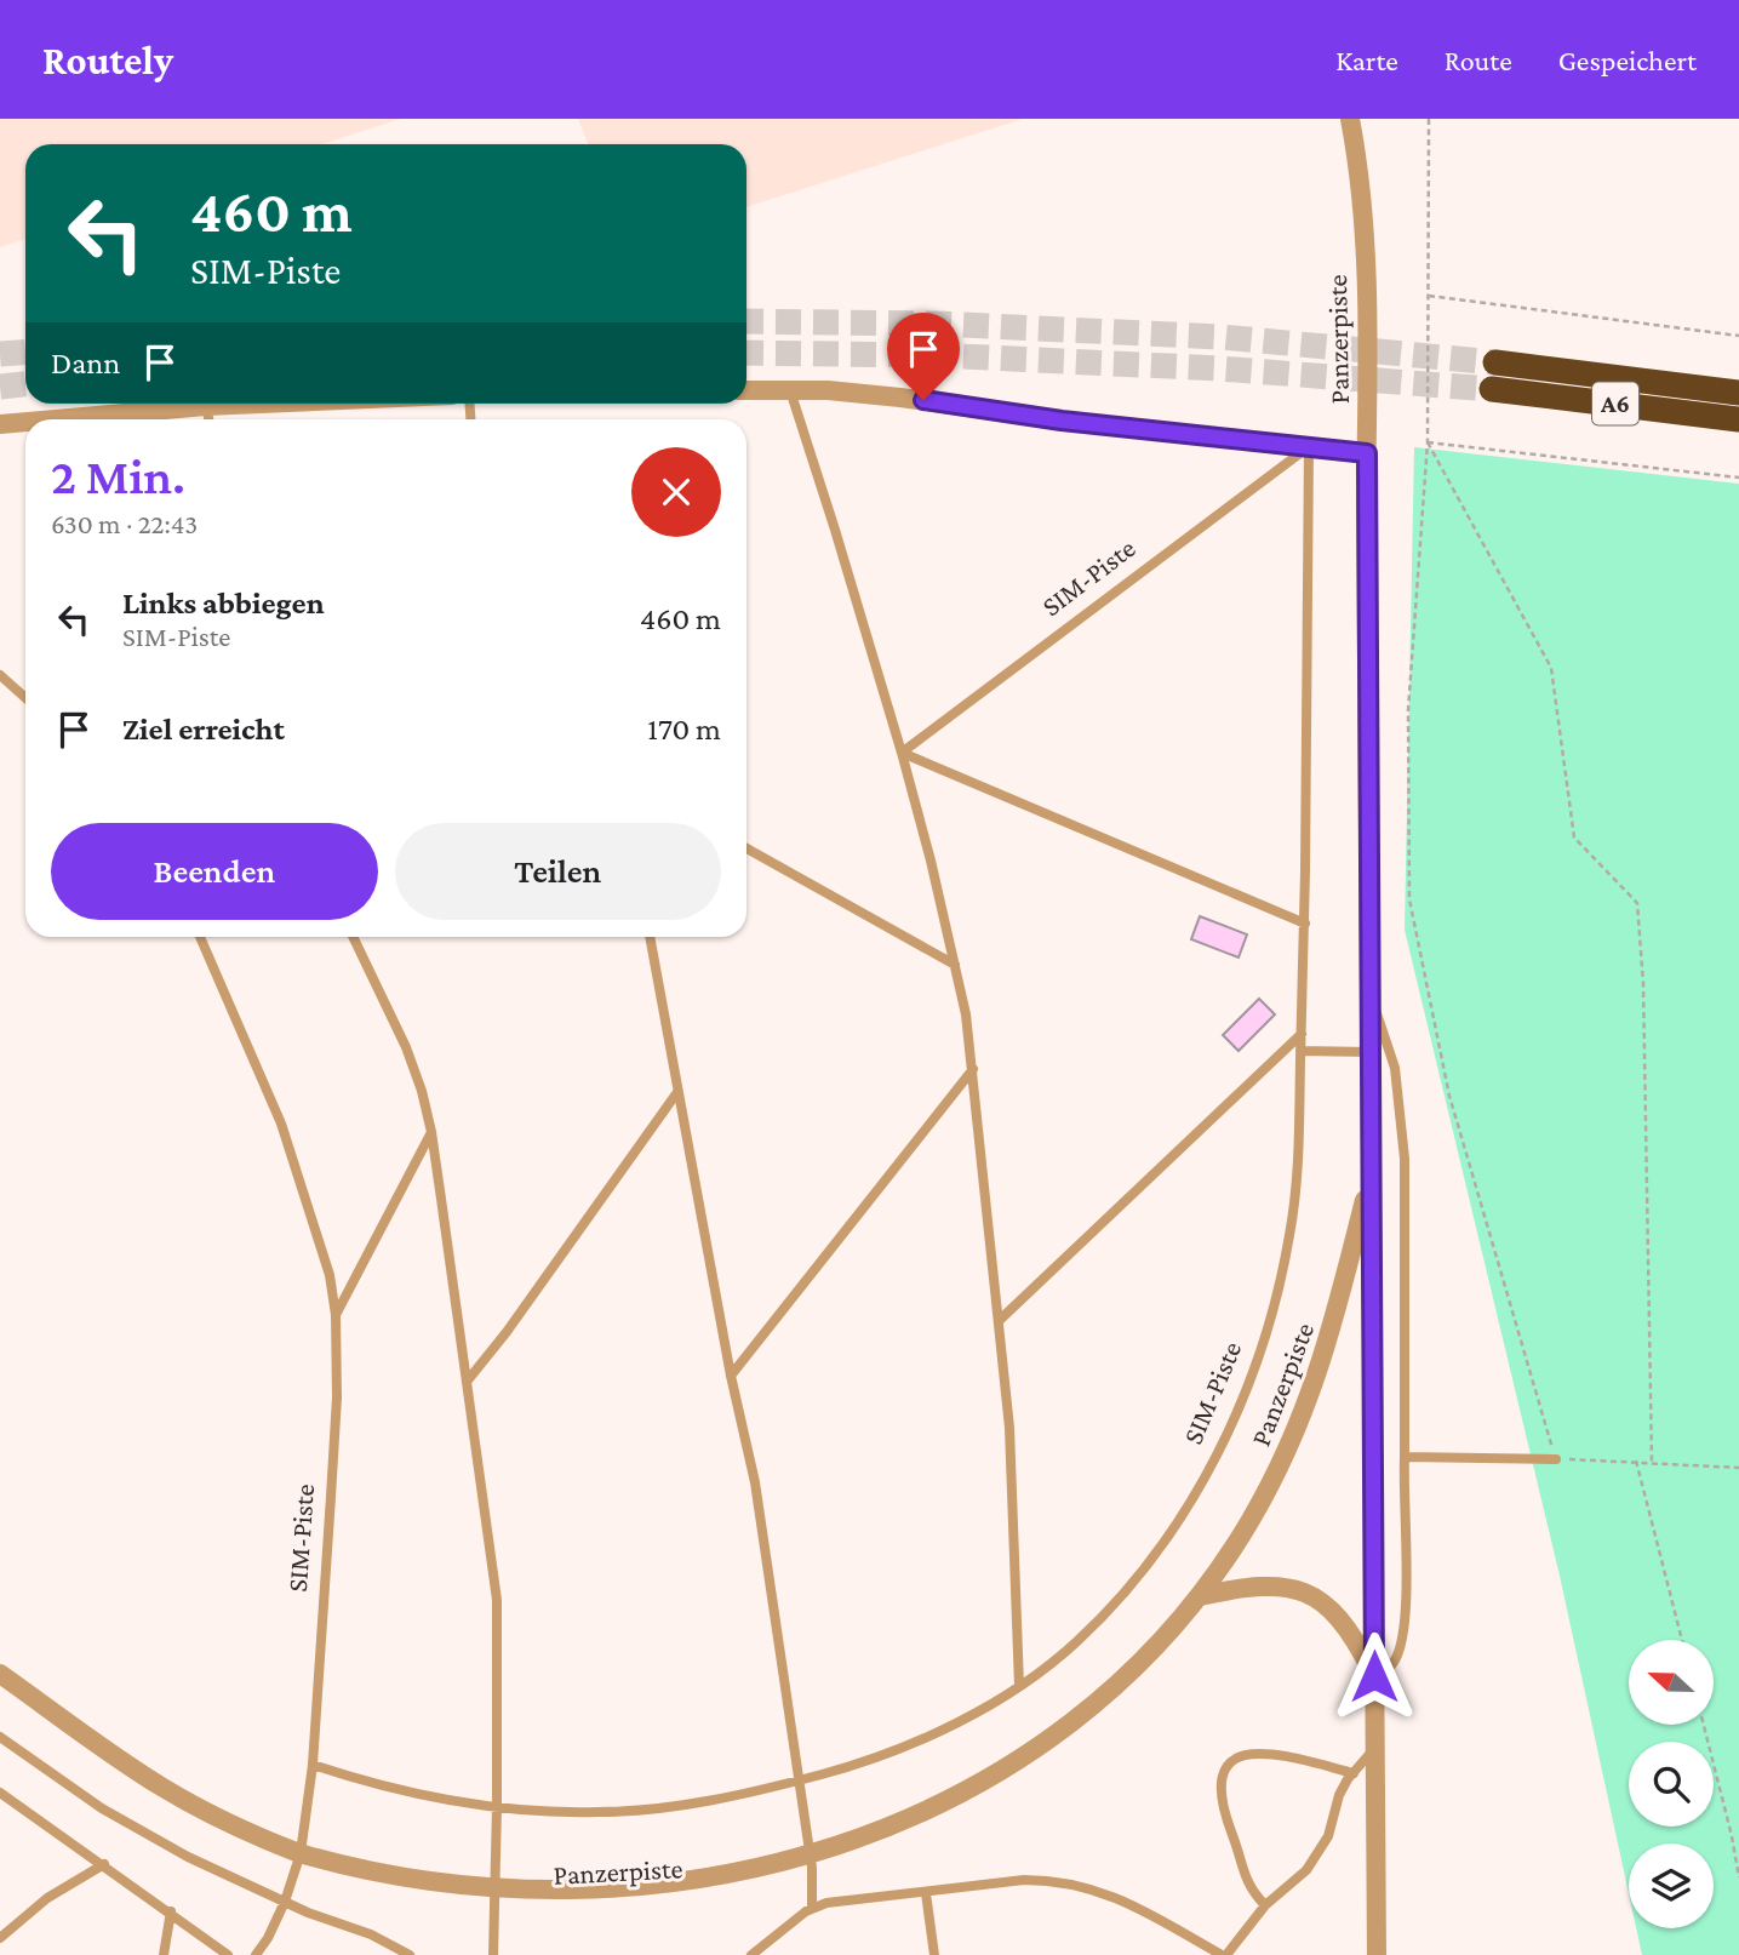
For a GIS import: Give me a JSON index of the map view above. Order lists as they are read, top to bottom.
{
  "streets": {
    "highway": ["A6"],
    "street": ["Panzerpiste"],
    "lane": ["SIM-Piste"]
  },
  "crossings": [
    ["Panzerpiste", "SIM-Piste"]
  ],
  "north": "left",
  "page": {
    "header": "Routely",
    "nav": ["Karte", "Route", "Gespeichert"],
    "turn": ["460 m", "SIM-Piste"],
    "then": "Dann",
    "heading": ["2 Min.", "630 m · 22:43"],
    "list": [
      {
        "name": "Links abbiegen",
        "note": "SIM-Piste",
        "value": "460 m"
      },
      {
        "name": "Ziel erreicht",
        "value": "170 m"
      }
    ],
    "buttons": ["Beenden", "Teilen"]
  }
}
